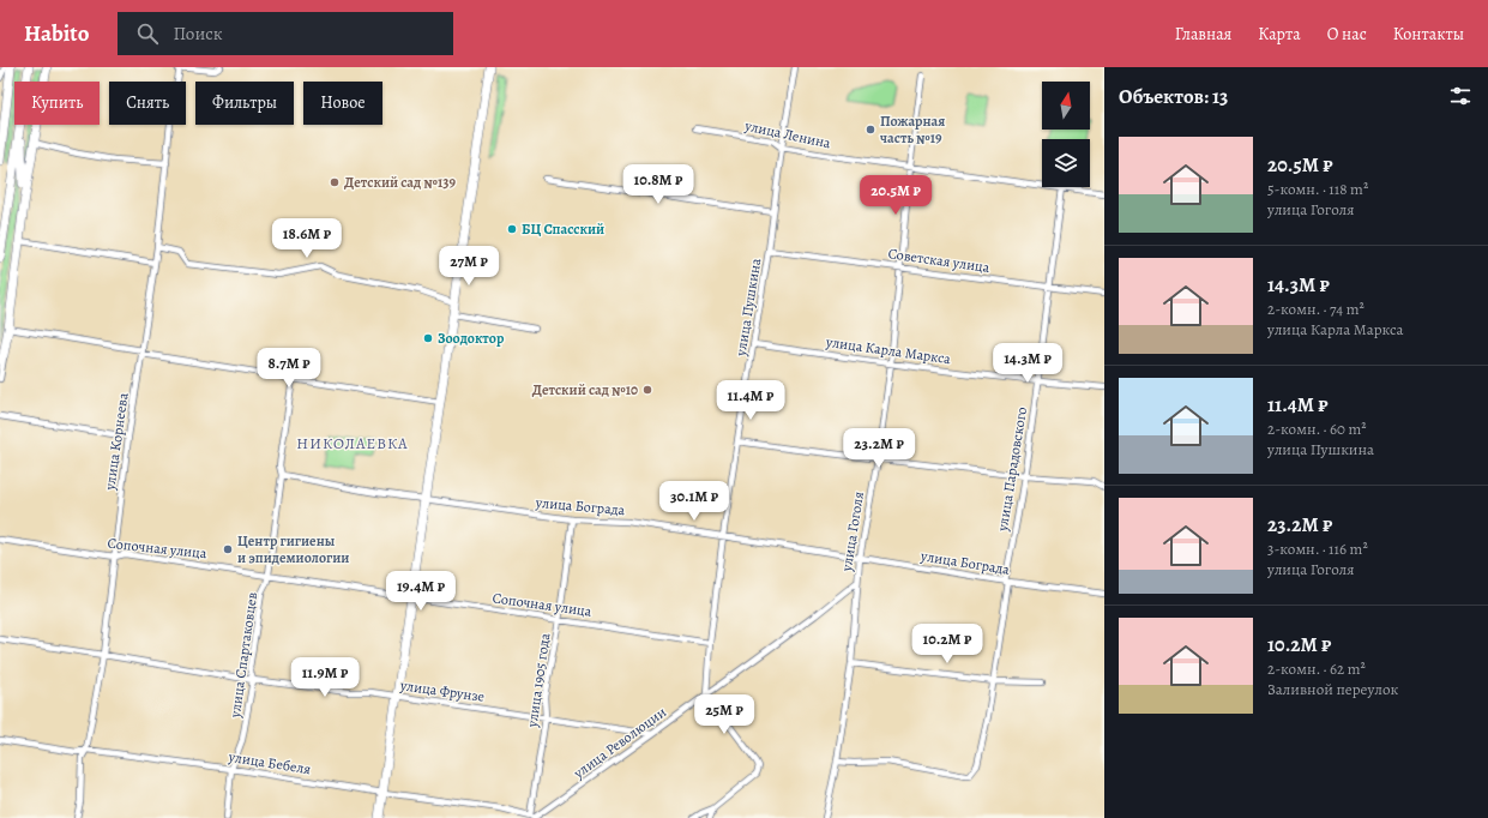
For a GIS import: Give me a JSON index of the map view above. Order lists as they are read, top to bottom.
{
  "streets": {
    "street": [
      "улица Ленина",
      "Советская улица",
      "улица Пушкина",
      "улица Карла Маркса",
      "улица Корнеева",
      "улица Парадовского",
      "улица Бограда",
      "улица Гоголя",
      "Сопочная улица",
      "улица Спартаковцев",
      "улица 1905 года",
      "улица Фрунзе",
      "улица Революции",
      "улица Бебеля"
    ]
  },
  "crossings": [
    ["улица Ленина", "улица Пушкина"],
    ["улица Ленина", "улица Парадовского"],
    ["улица Ленина", "улица Гоголя"],
    ["Советская улица", "улица Пушкина"],
    ["Советская улица", "улица Парадовского"],
    ["Советская улица", "улица Гоголя"],
    ["улица Пушкина", "улица Карла Маркса"],
    ["улица Пушкина", "улица Бограда"],
    ["улица Пушкина", "Сопочная улица"],
    ["улица Пушкина", "улица Революции"],
    ["улица Карла Маркса", "улица Парадовского"],
    ["улица Карла Маркса", "улица Гоголя"],
    ["улица Корнеева", "Сопочная улица"],
    ["улица Корнеева", "улица Фрунзе"],
    ["улица Корнеева", "улица Бебеля"],
    ["улица Парадовского", "улица Бограда"],
    ["улица Парадовского", "улица Гоголя"],
    ["улица Бограда", "улица Гоголя"],
    ["улица Бограда", "улица Спартаковцев"],
    ["улица Бограда", "улица 1905 года"],
    ["улица Гоголя", "улица Революции"],
    ["Сопочная улица", "улица Спартаковцев"],
    ["Сопочная улица", "улица 1905 года"],
    ["улица Спартаковцев", "улица Фрунзе"],
    ["улица Спартаковцев", "улица Бебеля"],
    ["улица 1905 года", "улица Фрунзе"],
    ["улица 1905 года", "улица Революции"],
    ["улица 1905 года", "улица Бебеля"],
    ["улица Фрунзе", "улица Революции"],
    ["улица Революции", "улица Бебеля"]
  ],
  "districts": ["НИКОЛАЕВКА"],
  "places": [
    "Пожарная часть №19",
    "Детский сад №139",
    "БЦ Спасский",
    "Зоодоктор",
    "Детский сад №10",
    "Центр гигиены и эпидемиологии"
  ],
  "north": "top",
  "page": {
    "header": "Habito",
    "search": "Поиск",
    "nav": [
      "Главная",
      "Карта",
      "О нас",
      "Контакты"
    ],
    "heading": "Объектов: 13",
    "chip": [
      "Купить",
      "Снять",
      "Фильтры",
      "Новое"
    ],
    "list": [
      {
        "name": "20.5M ₽",
        "note": "5-комн. · 118 m² · улица Гоголя"
      },
      {
        "name": "14.3M ₽",
        "note": "2-комн. · 74 m² · улица Карла Маркса"
      },
      {
        "name": "11.4M ₽",
        "note": "2-комн. · 60 m² · улица Пушкина"
      },
      {
        "name": "23.2M ₽",
        "note": "3-комн. · 116 m² · улица Гоголя"
      },
      {
        "name": "10.2M ₽",
        "note": "2-комн. · 62 m² · Заливной переулок"
      }
    ],
    "price": [
      "10.8M ₽",
      "20.5M ₽",
      "18.6M ₽",
      "27M ₽",
      "14.3M ₽",
      "8.7M ₽",
      "11.4M ₽",
      "23.2M ₽",
      "30.1M ₽",
      "19.4M ₽",
      "10.2M ₽",
      "11.9M ₽",
      "25M ₽"
    ]
  }
}
